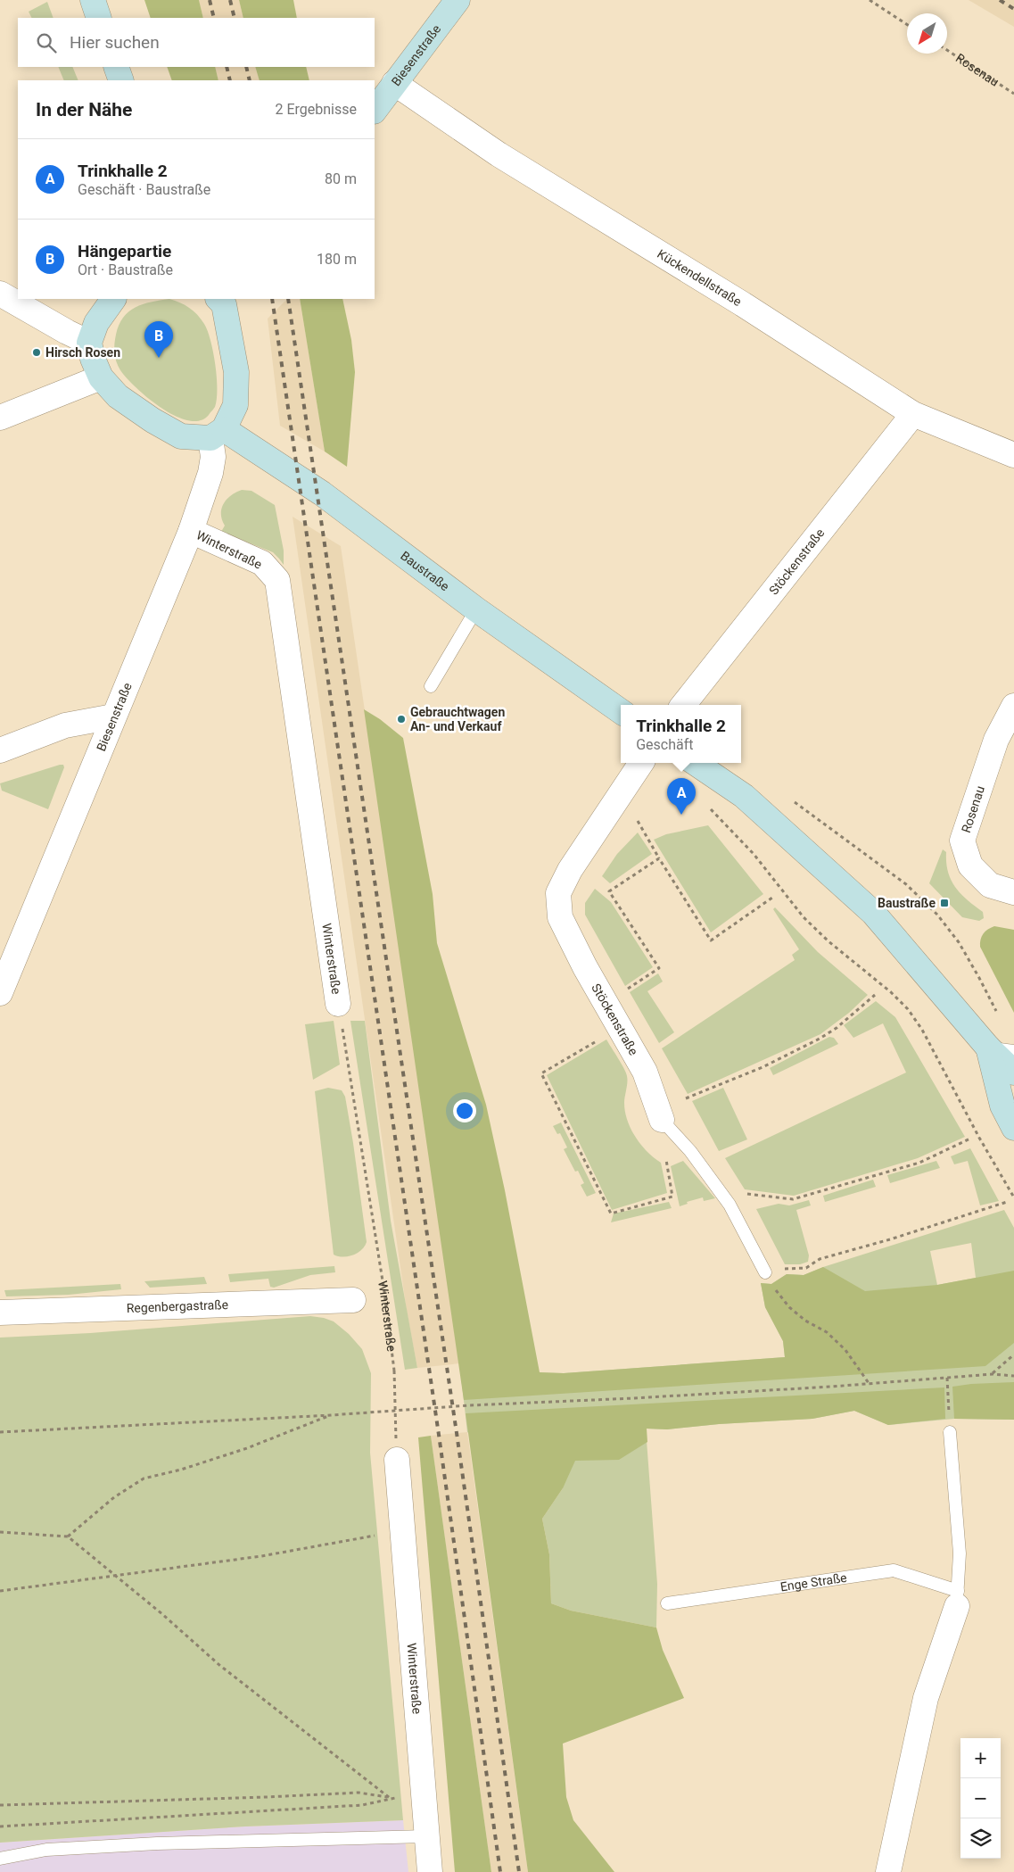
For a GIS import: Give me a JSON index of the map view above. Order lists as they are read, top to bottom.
{
  "streets": {
    "main road": ["Biesenstraße", "Baustraße"],
    "street": [
      "Rosenau",
      "Kückendellstraße",
      "Winterstraße",
      "Stöckenstraße",
      "Regenbergastraße"
    ],
    "lane": ["Enge Straße"]
  },
  "crossings": [
    ["Biesenstraße", "Kückendellstraße"],
    ["Biesenstraße", "Winterstraße"],
    ["Biesenstraße", "Baustraße"],
    ["Kückendellstraße", "Stöckenstraße"]
  ],
  "places": {
    "other": ["Hirsch Rosen", "Gebrauchtwagen An- und Verkauf"],
    "transit": ["Baustraße"]
  },
  "north": "bottom left",
  "page": {
    "search": "Hier suchen",
    "heading": ["In der Nähe", "2 Ergebnisse"],
    "list": [
      {
        "mark": "A",
        "name": "Trinkhalle 2",
        "note": "Geschäft · Baustraße",
        "value": "80 m"
      },
      {
        "mark": "B",
        "name": "Hängepartie",
        "note": "Ort · Baustraße",
        "value": "180 m"
      }
    ],
    "pins": ["B", "A"],
    "popup": ["Trinkhalle 2", "Geschäft"],
    "map_buttons": ["+", "−"]
  }
}
